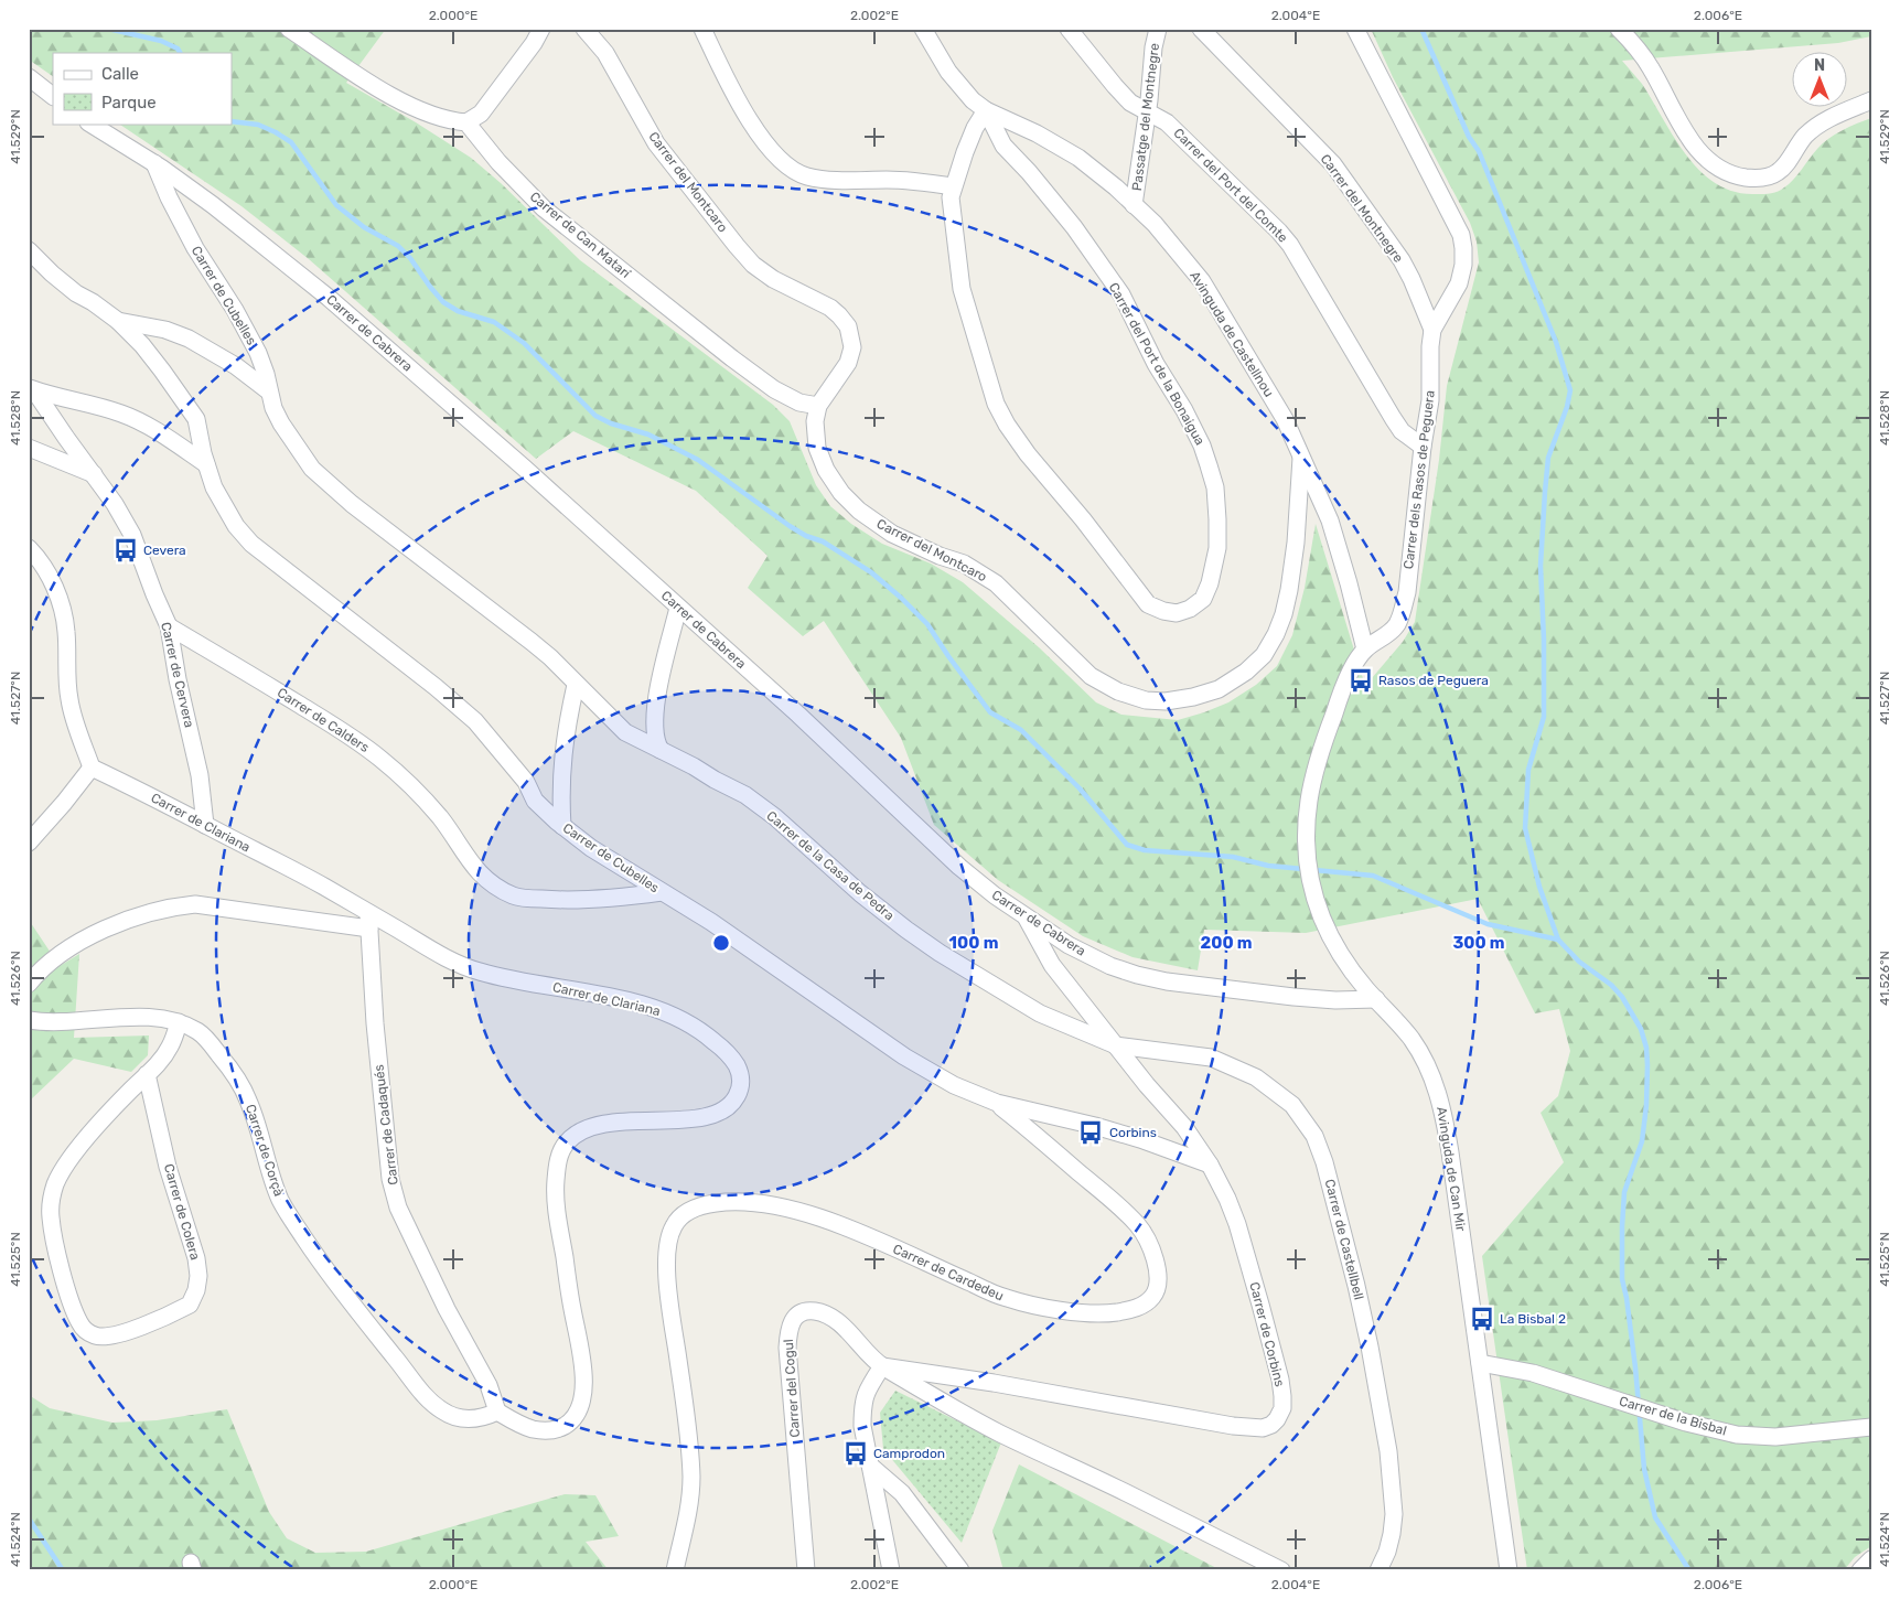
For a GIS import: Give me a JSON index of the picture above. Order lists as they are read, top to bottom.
{
  "streets": {
    "street": [
      "Passatge del Montnegre",
      "Carrer del Montcaro",
      "Carrer del Port del Comte",
      "Carrer del Montnegre",
      "Carrer de Can Matarí",
      "Carrer de Cubelles",
      "Carrer de Cabrera",
      "Avinguda de Castellnou",
      "Carrer del Port de la Bonaigua",
      "Carrer dels Rasos de Peguera",
      "Carrer de Cervera",
      "Carrer de Calders",
      "Carrer de Clariana",
      "Carrer de la Casa de Pedra",
      "Carrer de Cadaqués",
      "Carrer de Corçà",
      "Avinguda de Can Mir",
      "Carrer de Colera",
      "Carrer de Castellbell",
      "Carrer de Cardedeu",
      "Carrer de Corbins",
      "Carrer del Cogul",
      "Carrer de la Bisbal"
    ]
  },
  "crossings": [
    ["Passatge del Montnegre", "Carrer del Port del Comte"],
    ["Passatge del Montnegre", "Avinguda de Castellnou"],
    ["Carrer del Montcaro", "Carrer de Can Matarí"],
    ["Carrer del Montcaro", "Avinguda de Castellnou"],
    ["Carrer del Port del Comte", "Carrer dels Rasos de Peguera"],
    ["Carrer del Montnegre", "Carrer dels Rasos de Peguera"],
    ["Carrer de Cubelles", "Carrer de Cabrera"],
    ["Carrer de Cubelles", "Carrer de Calders"],
    ["Carrer de Cubelles", "Carrer de la Casa de Pedra"],
    ["Carrer de Cubelles", "Carrer de Cardedeu"],
    ["Carrer de Cubelles", "Carrer de Corbins"],
    ["Carrer de Cabrera", "Avinguda de Can Mir"],
    ["Carrer de Cabrera", "Carrer de Corbins"],
    ["Avinguda de Castellnou", "Carrer del Port de la Bonaigua"],
    ["Avinguda de Castellnou", "Carrer dels Rasos de Peguera"],
    ["Avinguda de Castellnou", "Avinguda de Can Mir"],
    ["Carrer dels Rasos de Peguera", "Avinguda de Can Mir"],
    ["Carrer de Cervera", "Carrer de Calders"],
    ["Carrer de Cervera", "Carrer de Clariana"],
    ["Carrer de Clariana", "Carrer de Cadaqués"],
    ["Carrer de Clariana", "Carrer de Corçà"],
    ["Carrer de la Casa de Pedra", "Carrer de Castellbell"],
    ["Carrer de la Casa de Pedra", "Carrer de Corbins"],
    ["Carrer de Cadaqués", "Carrer de Corçà"],
    ["Carrer de Corçà", "Carrer de Colera"],
    ["Avinguda de Can Mir", "Carrer de la Bisbal"],
    ["Carrer de Castellbell", "Carrer de Corbins"],
    ["Carrer de Corbins", "Carrer del Cogul"]
  ],
  "places": {
    "bus stop": [
      "Cevera",
      "Rasos de Peguera",
      "Corbins",
      "La Bisbal 2",
      "Camprodon"
    ]
  },
  "legend": ["Calle", "Parque"],
  "north": "top",
  "coordinates": [
    "2.000°E",
    "2.002°E",
    "2.004°E",
    "2.006°E",
    "41.529°N",
    "41.528°N",
    "41.527°N",
    "41.526°N",
    "41.525°N",
    "41.524°N"
  ],
  "rings": ["100 m", "200 m", "300 m"]
}
